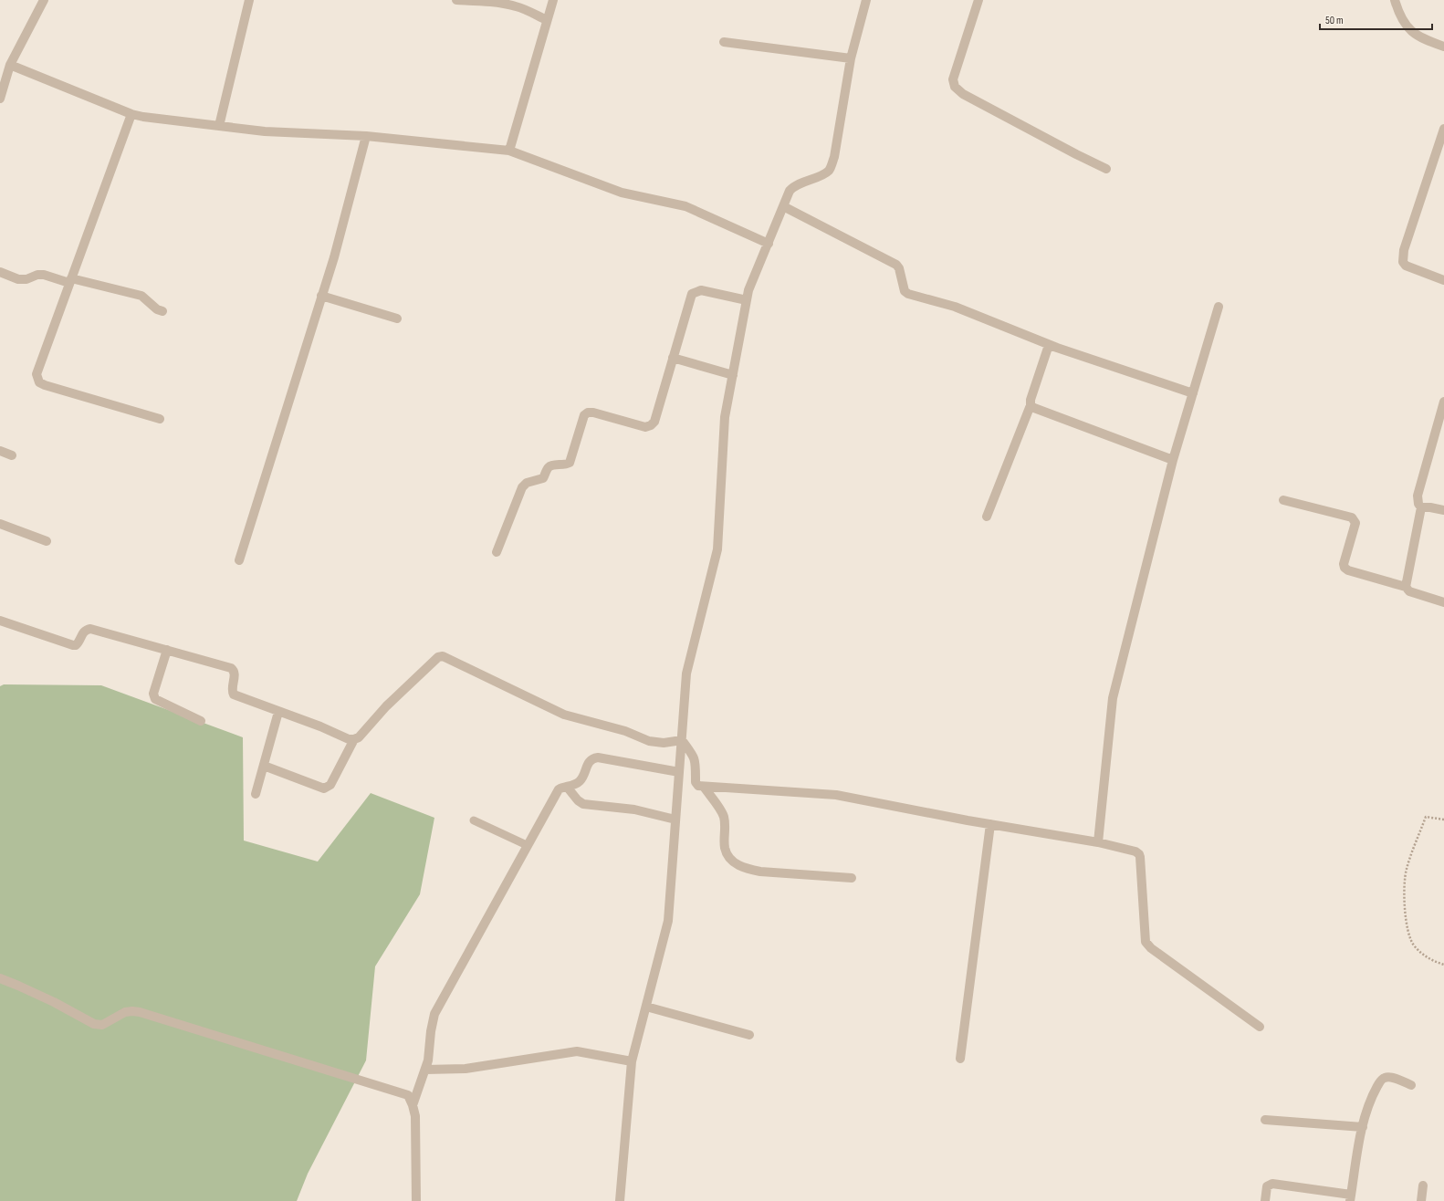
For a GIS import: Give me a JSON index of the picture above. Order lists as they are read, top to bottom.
{
  "scale_bar": "50 m"
}
